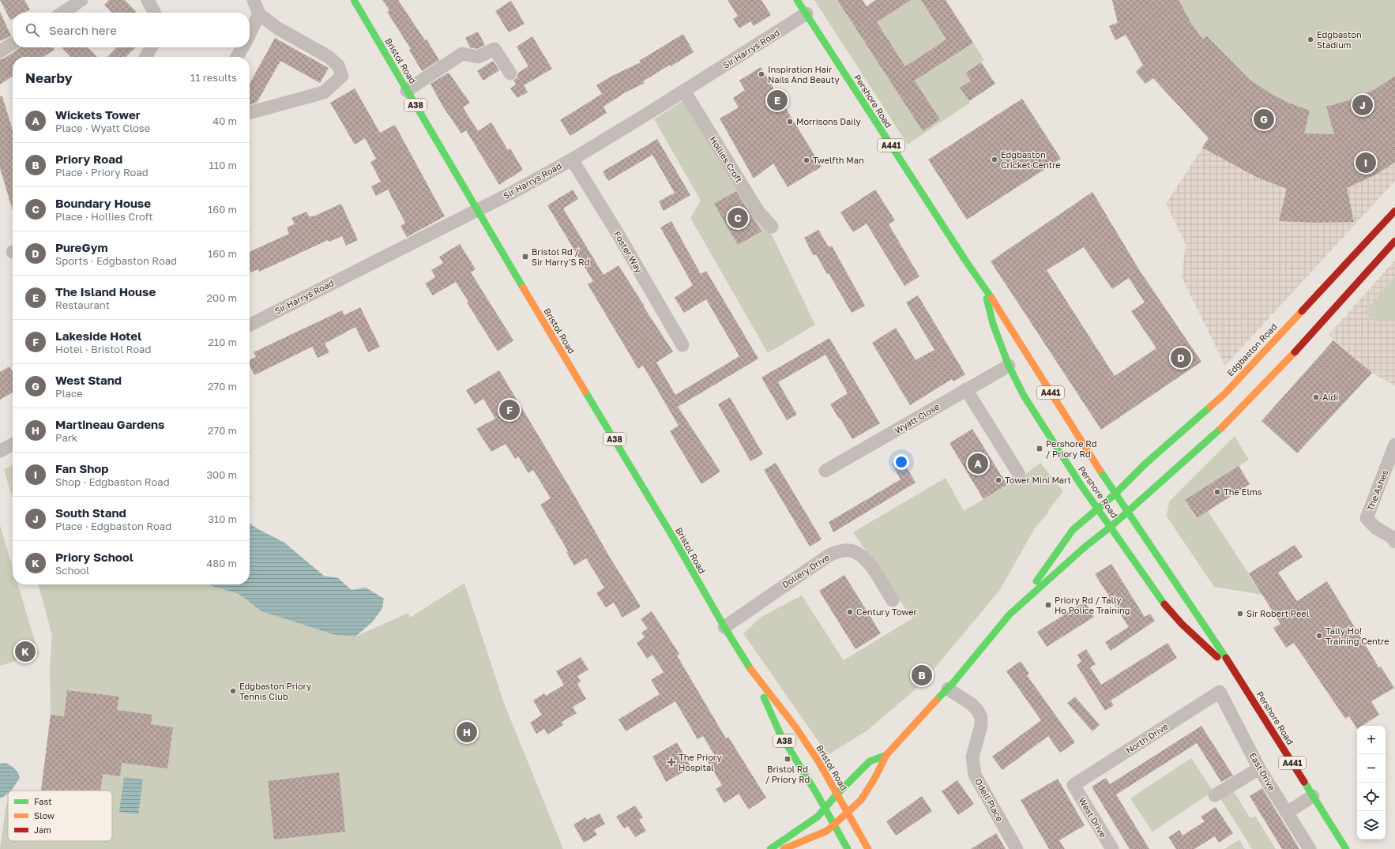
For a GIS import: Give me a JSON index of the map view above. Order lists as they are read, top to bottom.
{
  "streets": {
    "main road": [
      "Bristol Road",
      "Pershore Road",
      "A38",
      "A441",
      "Edgbaston Road"
    ],
    "street": [
      "Sir Harrys Road",
      "Hollies Croft",
      "Foster Way",
      "Wyatt Close",
      "The Ashes",
      "Dollery Drive",
      "North Drive",
      "East Drive",
      "Odell Place",
      "West Drive"
    ]
  },
  "crossings": [
    ["Sir Harrys Road", "Bristol Road"],
    ["Sir Harrys Road", "Pershore Road"],
    ["Sir Harrys Road", "Hollies Croft"],
    ["Sir Harrys Road", "Foster Way"],
    ["Bristol Road", "Dollery Drive"],
    ["Pershore Road", "Edgbaston Road"],
    ["Pershore Road", "Wyatt Close"],
    ["North Drive", "East Drive"],
    ["North Drive", "West Drive"]
  ],
  "places": {
    "other": [
      "Edgbaston Stadium",
      "Inspiration Hair Nails And Beauty",
      "Morrisons Daily",
      "Edgbaston Cricket Centre",
      "Twelfth Man",
      "Aldi",
      "Tower Mini Mart",
      "The Elms",
      "Century Tower",
      "Sir Robert Peel",
      "Tally Ho! Training Centre",
      "Edgbaston Priory Tennis Club"
    ],
    "transit": [
      "Bristol Rd / Sir Harry'S Rd",
      "Pershore Rd / Priory Rd",
      "Priory Rd / Tally Ho Police Training",
      "Bristol Rd / Priory Rd"
    ],
    "health": ["The Priory Hospital"]
  },
  "legend": ["Fast", "Slow", "Jam"],
  "page": {
    "search": "Search here",
    "heading": ["Nearby", "11 results"],
    "pins": [
      "E",
      "J",
      "G",
      "I",
      "C",
      "D",
      "F",
      "A",
      "K",
      "B",
      "H"
    ],
    "list": [
      {
        "mark": "A",
        "name": "Wickets Tower",
        "note": "Place · Wyatt Close",
        "value": "40 m"
      },
      {
        "mark": "B",
        "name": "Priory Road",
        "note": "Place · Priory Road",
        "value": "110 m"
      },
      {
        "mark": "C",
        "name": "Boundary House",
        "note": "Place · Hollies Croft",
        "value": "160 m"
      },
      {
        "mark": "D",
        "name": "PureGym",
        "note": "Sports · Edgbaston Road",
        "value": "160 m"
      },
      {
        "mark": "E",
        "name": "The Island House",
        "note": "Restaurant",
        "value": "200 m"
      },
      {
        "mark": "F",
        "name": "Lakeside Hotel",
        "note": "Hotel · Bristol Road",
        "value": "210 m"
      },
      {
        "mark": "G",
        "name": "West Stand",
        "note": "Place",
        "value": "270 m"
      },
      {
        "mark": "H",
        "name": "Martineau Gardens",
        "note": "Park",
        "value": "270 m"
      },
      {
        "mark": "I",
        "name": "Fan Shop",
        "note": "Shop · Edgbaston Road",
        "value": "300 m"
      },
      {
        "mark": "J",
        "name": "South Stand",
        "note": "Place · Edgbaston Road",
        "value": "310 m"
      },
      {
        "mark": "K",
        "name": "Priory School",
        "note": "School",
        "value": "480 m"
      }
    ],
    "map_buttons": ["+", "−"]
  }
}
